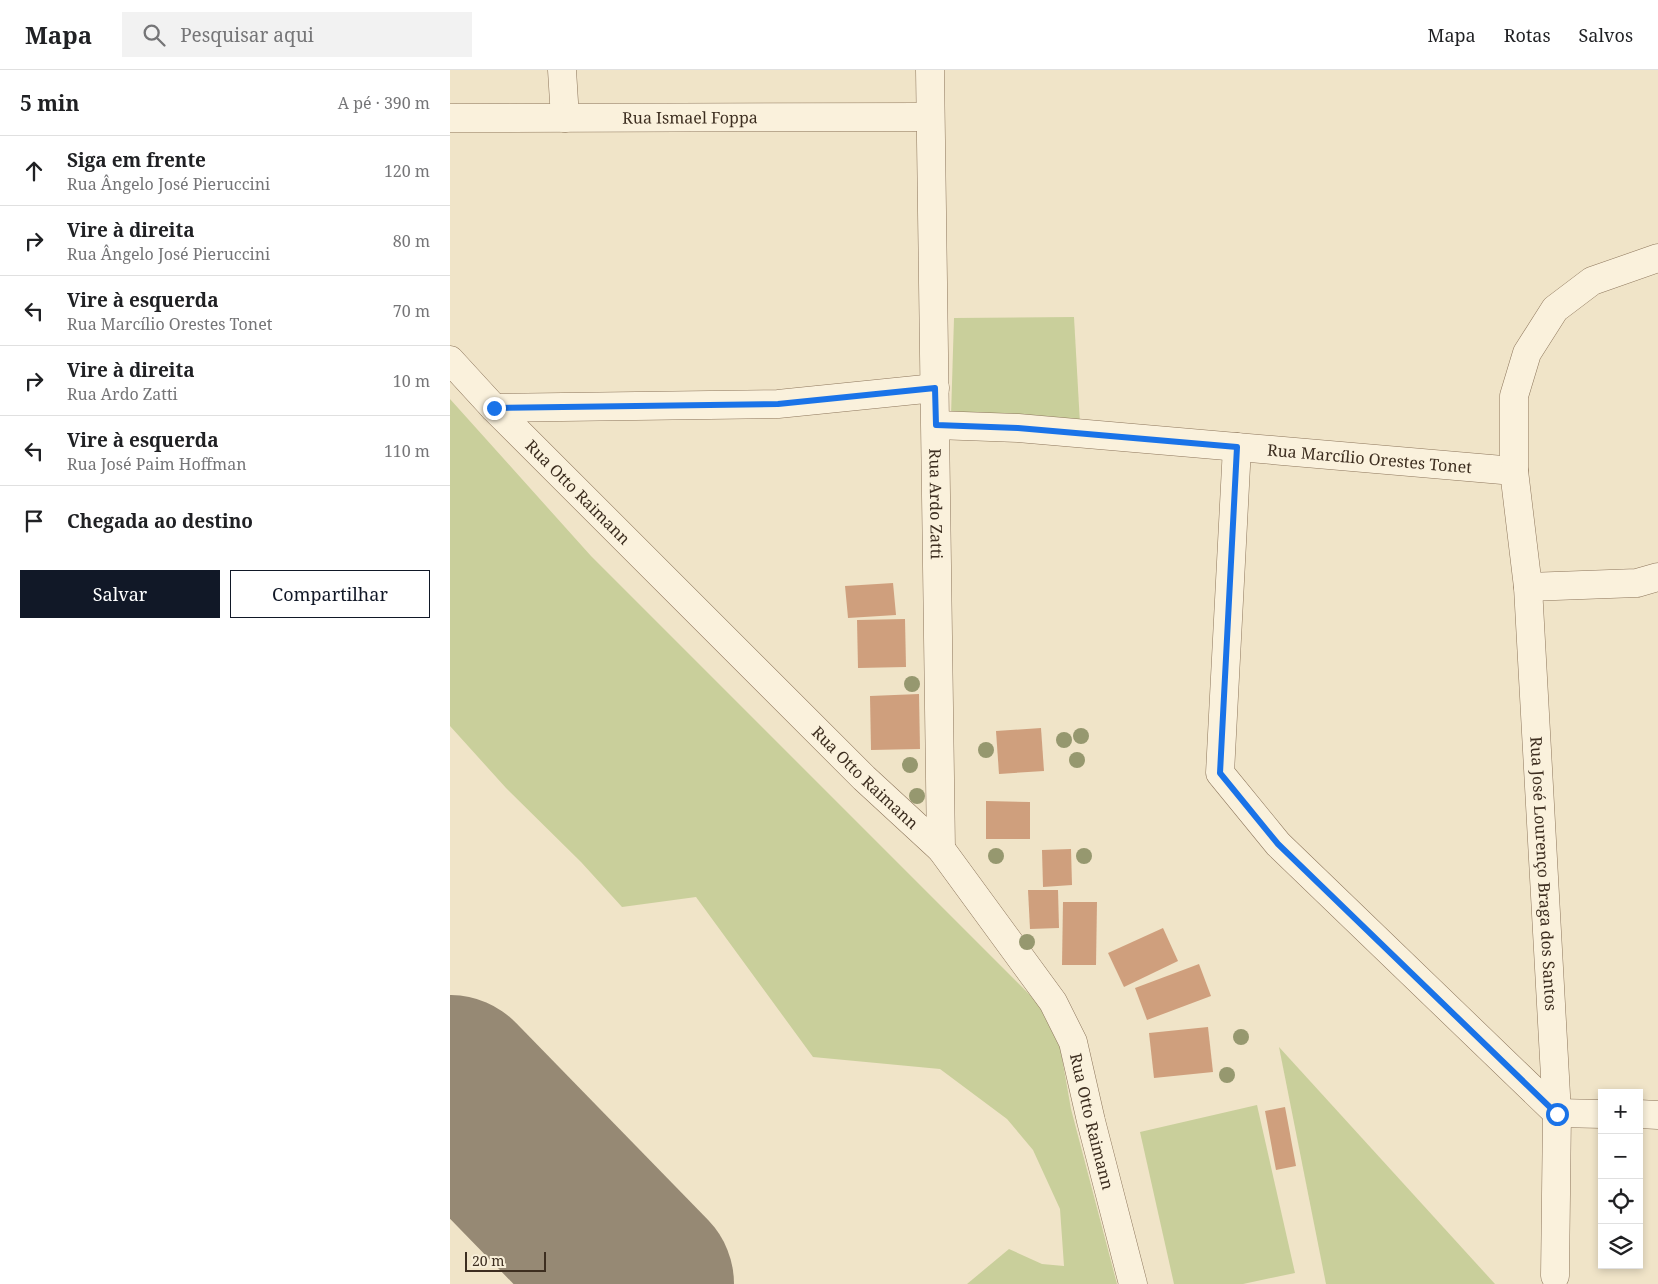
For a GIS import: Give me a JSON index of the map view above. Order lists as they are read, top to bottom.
{
  "streets": {
    "street": [
      "Rua Ismael Foppa",
      "Rua Marcílio Orestes Tonet",
      "Rua Otto Raimann",
      "Rua Ardo Zatti",
      "Rua José Lourenço Braga dos Santos"
    ]
  },
  "crossings": [
    ["Rua Ismael Foppa", "Rua Ardo Zatti"],
    ["Rua Marcílio Orestes Tonet", "Rua Ardo Zatti"],
    ["Rua Marcílio Orestes Tonet", "Rua José Lourenço Braga dos Santos"],
    ["Rua Otto Raimann", "Rua Ardo Zatti"]
  ],
  "scale_bar": "20 m",
  "page": {
    "header": "Mapa",
    "search": "Pesquisar aqui",
    "nav": ["Mapa", "Rotas", "Salvos"],
    "heading": ["5 min", "A pé · 390 m"],
    "list": [
      ["Siga em frente", "Rua Ângelo José Pieruccini", "120 m"],
      ["Vire à direita", "Rua Ângelo José Pieruccini", "80 m"],
      ["Vire à esquerda", "Rua Marcílio Orestes Tonet", "70 m"],
      ["Vire à direita", "Rua Ardo Zatti", "10 m"],
      ["Vire à esquerda", "Rua José Paim Hoffman", "110 m"],
      "Chegada ao destino"
    ],
    "buttons": ["Salvar", "Compartilhar"],
    "map_buttons": ["+", "−"],
    "scale": "20 m"
  }
}
